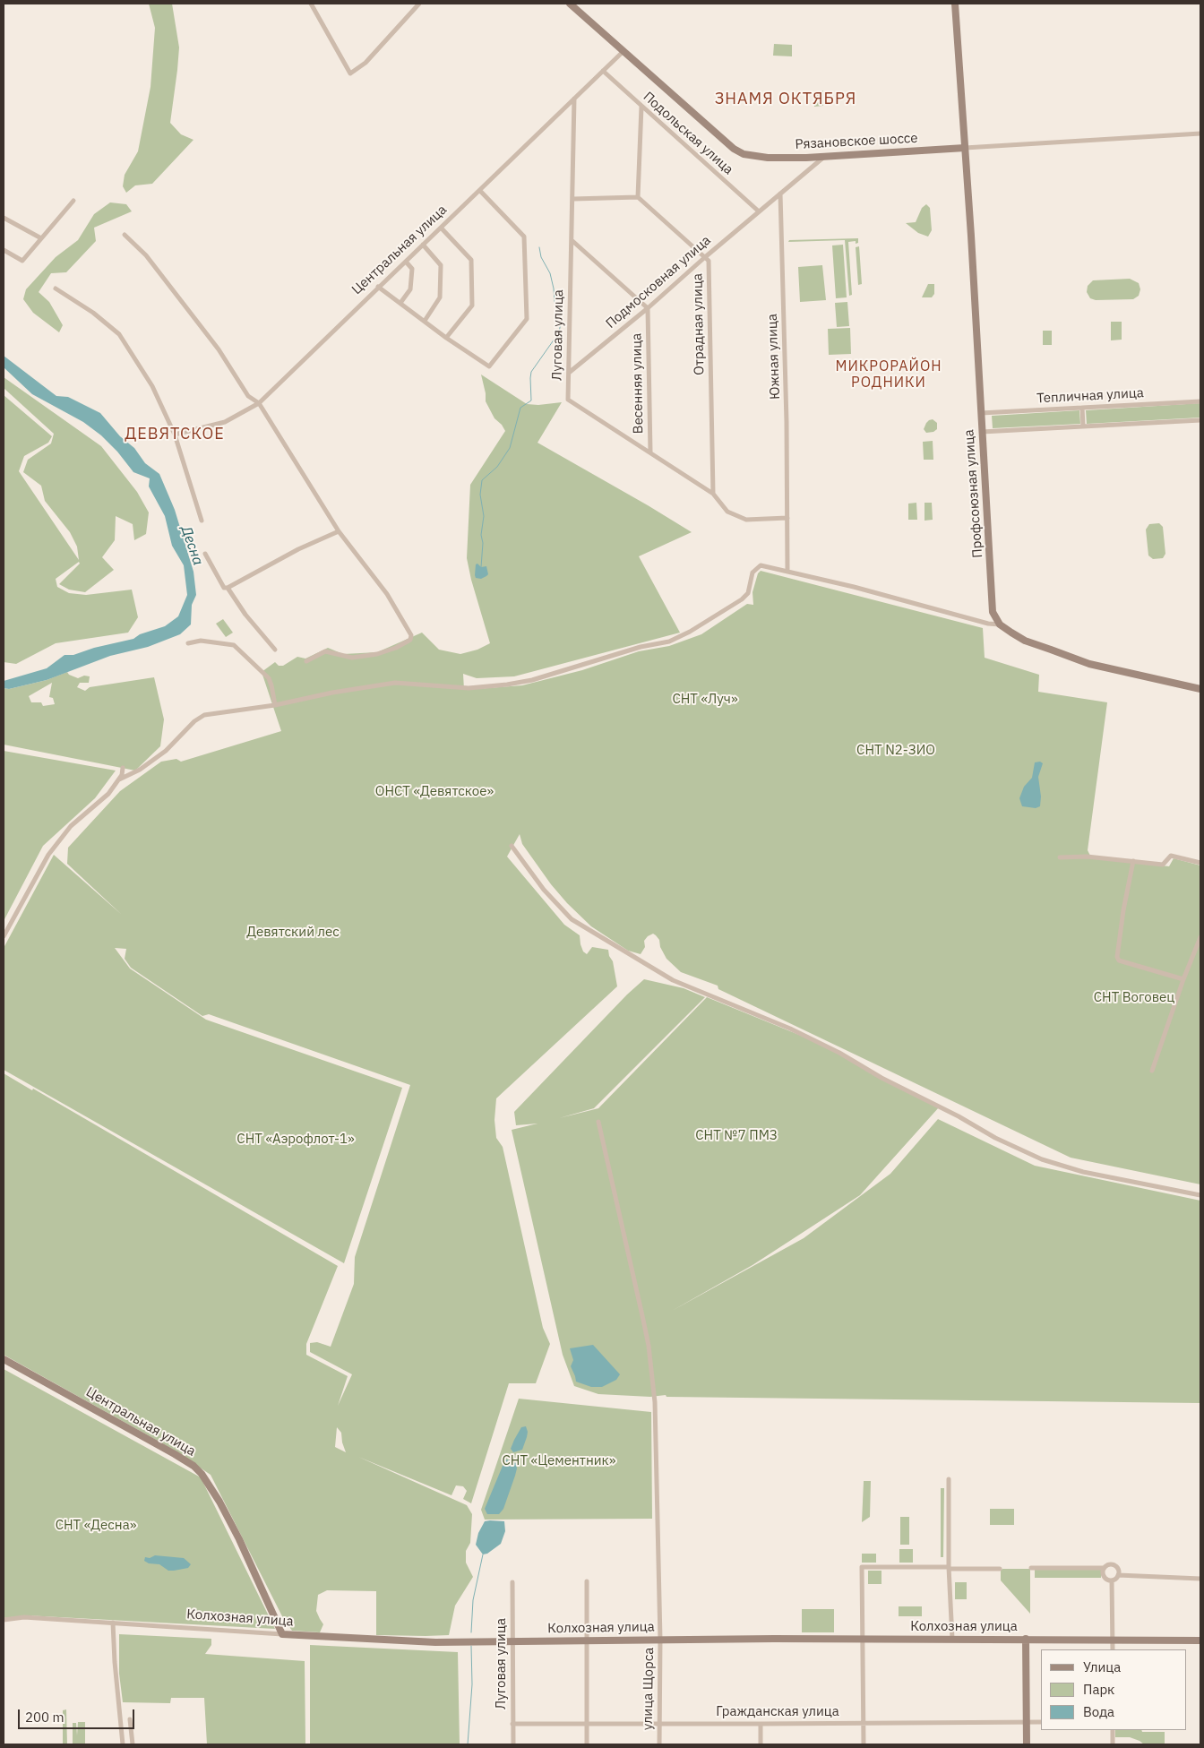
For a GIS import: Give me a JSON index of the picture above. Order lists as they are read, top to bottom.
{
  "streets": {
    "street": [
      "Подольская улица",
      "Рязановское шоссе",
      "Центральная улица",
      "Подмосковная улица",
      "Отрадная улица",
      "Луговая улица",
      "Южная улица",
      "Весенняя улица",
      "Тепличная улица",
      "Профсоюзная улица",
      "Колхозная улица",
      "улица Щорса",
      "Гражданская улица"
    ]
  },
  "crossings": [
    ["Подольская улица", "Центральная улица"],
    ["Подольская улица", "Подмосковная улица"],
    ["Рязановское шоссе", "Центральная улица"],
    ["Рязановское шоссе", "Подмосковная улица"],
    ["Рязановское шоссе", "Профсоюзная улица"],
    ["Центральная улица", "Луговая улица"],
    ["Центральная улица", "Колхозная улица"],
    ["Подмосковная улица", "Отрадная улица"],
    ["Подмосковная улица", "Луговая улица"],
    ["Подмосковная улица", "Южная улица"],
    ["Подмосковная улица", "Весенняя улица"],
    ["Отрадная улица", "Луговая улица"],
    ["Луговая улица", "Южная улица"],
    ["Луговая улица", "Весенняя улица"],
    ["Луговая улица", "Колхозная улица"],
    ["Луговая улица", "Гражданская улица"],
    ["Тепличная улица", "Профсоюзная улица"],
    ["Колхозная улица", "улица Щорса"],
    ["улица Щорса", "Гражданская улица"]
  ],
  "districts": ["ЗНАМЯ ОКТЯБРЯ", "МИКРОРАЙОН РОДНИКИ", "ДЕВЯТСКОЕ"],
  "water": ["Десна"],
  "parks": [
    "СНТ «Луч»",
    "СНТ N2-ЗИО",
    "ОНСТ «Девятское»",
    "Девятский лес",
    "СНТ Воговец",
    "СНТ №7 ПМЗ",
    "СНТ «Аэрофлот-1»",
    "СНТ «Цементник»",
    "СНТ «Десна»"
  ],
  "legend": ["Улица", "Парк", "Вода"],
  "scale_bar": "200 m"
}
